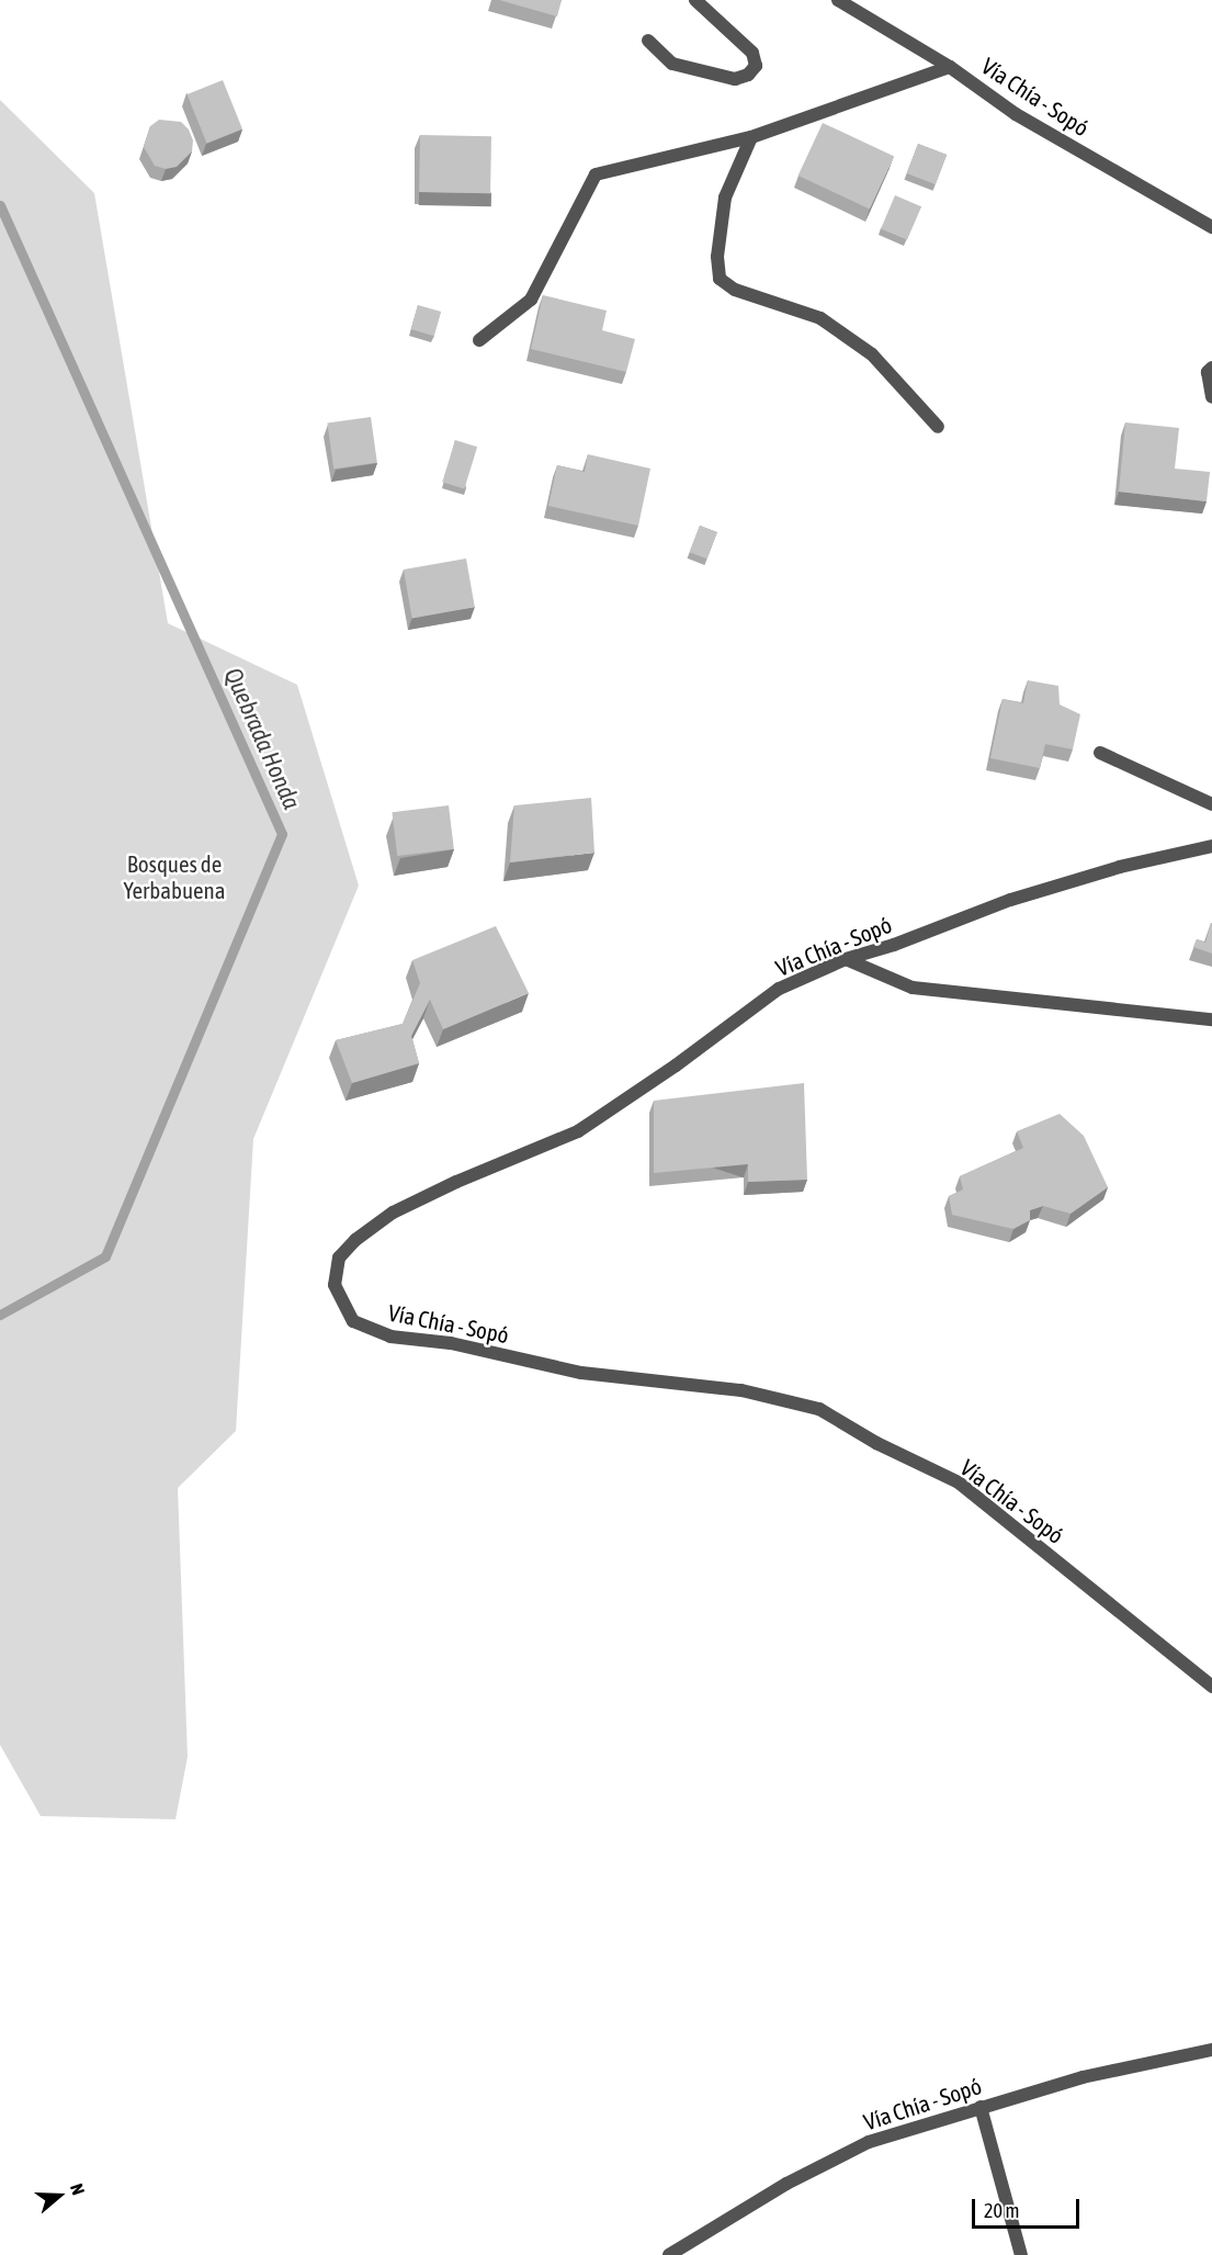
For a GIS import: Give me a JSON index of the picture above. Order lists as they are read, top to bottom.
{
  "streets": {
    "street": ["Vía Chía - Sopó"]
  },
  "water": ["Quebrada Honda"],
  "parks": ["Bosques de Yerbabuena"],
  "scale_bar": "20 m",
  "north": "right"
}
